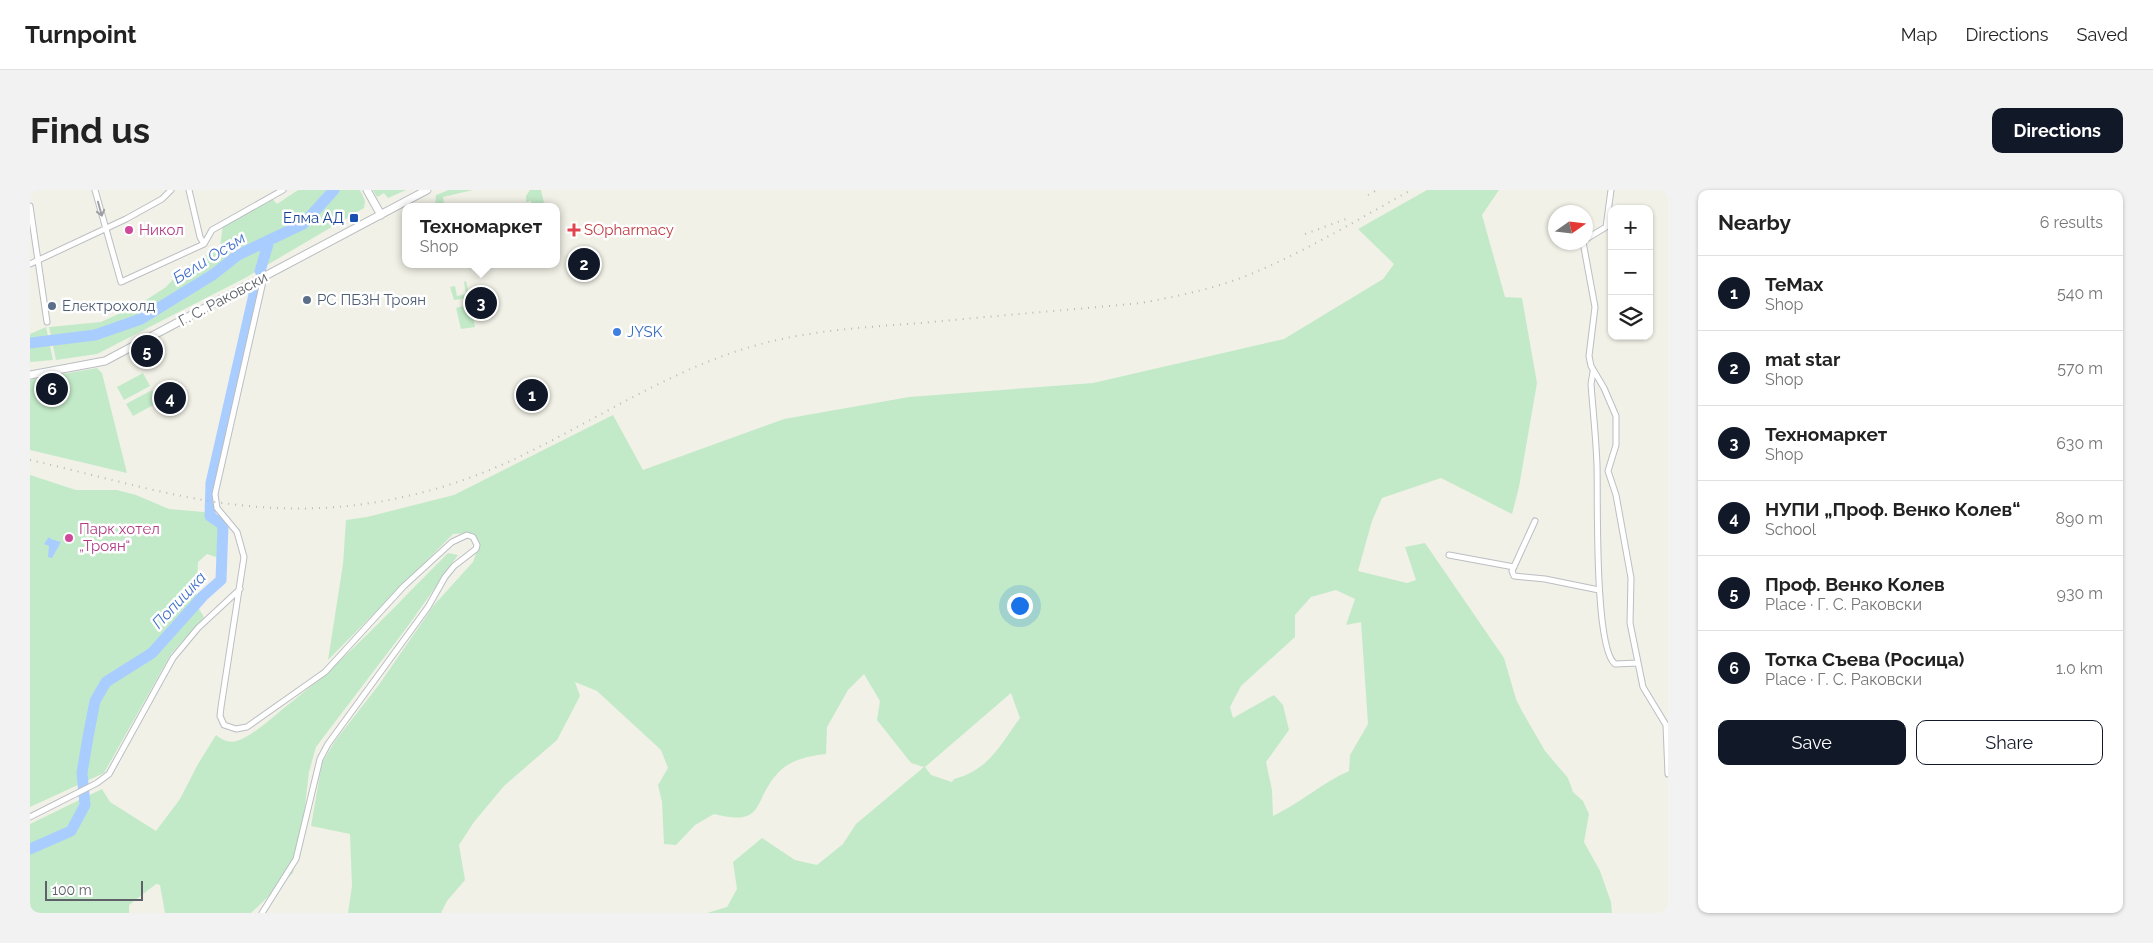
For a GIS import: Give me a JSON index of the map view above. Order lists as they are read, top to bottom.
{
  "streets": {
    "street": ["Г. С. Раковски"]
  },
  "water": ["Бели Осъм", "Попишка"],
  "places": {
    "transit": ["Елма АД"],
    "other": [
      "Никол",
      "РС ПБЗН Троян",
      "Електрохолд",
      "JYSK",
      "Парк хотел „Троян“"
    ],
    "health": ["SOpharmacy"]
  },
  "scale_bar": "100 m",
  "north": "right",
  "page": {
    "header": "Turnpoint",
    "nav": ["Map", "Directions", "Saved"],
    "buttons": [
      "Directions",
      ["Save", "Share"]
    ],
    "title": "Find us",
    "heading": ["Nearby", "6 results"],
    "popup": ["Техномаркет", "Shop"],
    "map_buttons": ["+", "−"],
    "pins": [
      "2",
      "3",
      "5",
      "6",
      "1",
      "4"
    ],
    "list": [
      {
        "mark": "1",
        "name": "ТеМах",
        "note": "Shop",
        "value": "540 m"
      },
      {
        "mark": "2",
        "name": "mat star",
        "note": "Shop",
        "value": "570 m"
      },
      {
        "mark": "3",
        "name": "Техномаркет",
        "note": "Shop",
        "value": "630 m"
      },
      {
        "mark": "4",
        "name": "НУПИ „Проф. Венко Колев“",
        "note": "School",
        "value": "890 m"
      },
      {
        "mark": "5",
        "name": "Проф. Венко Колев",
        "note": "Place · Г. С. Раковски",
        "value": "930 m"
      },
      {
        "mark": "6",
        "name": "Тотка Съева (Росица)",
        "note": "Place · Г. С. Раковски",
        "value": "1.0 km"
      }
    ],
    "scale": "100 m"
  }
}
